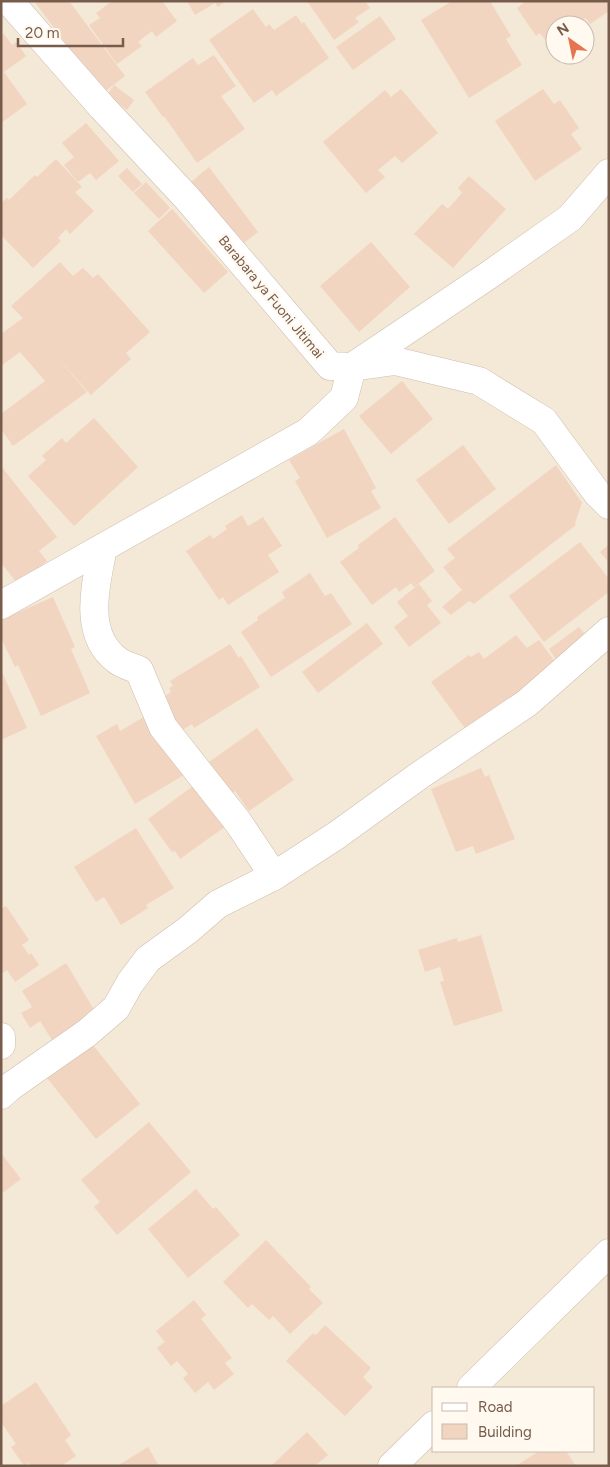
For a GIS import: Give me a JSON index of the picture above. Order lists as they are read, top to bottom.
{
  "streets": {
    "street": ["Barabara ya Fuoni Jitimai"]
  },
  "legend": ["Road", "Building"],
  "scale_bar": "20 m",
  "north": "top left"
}
